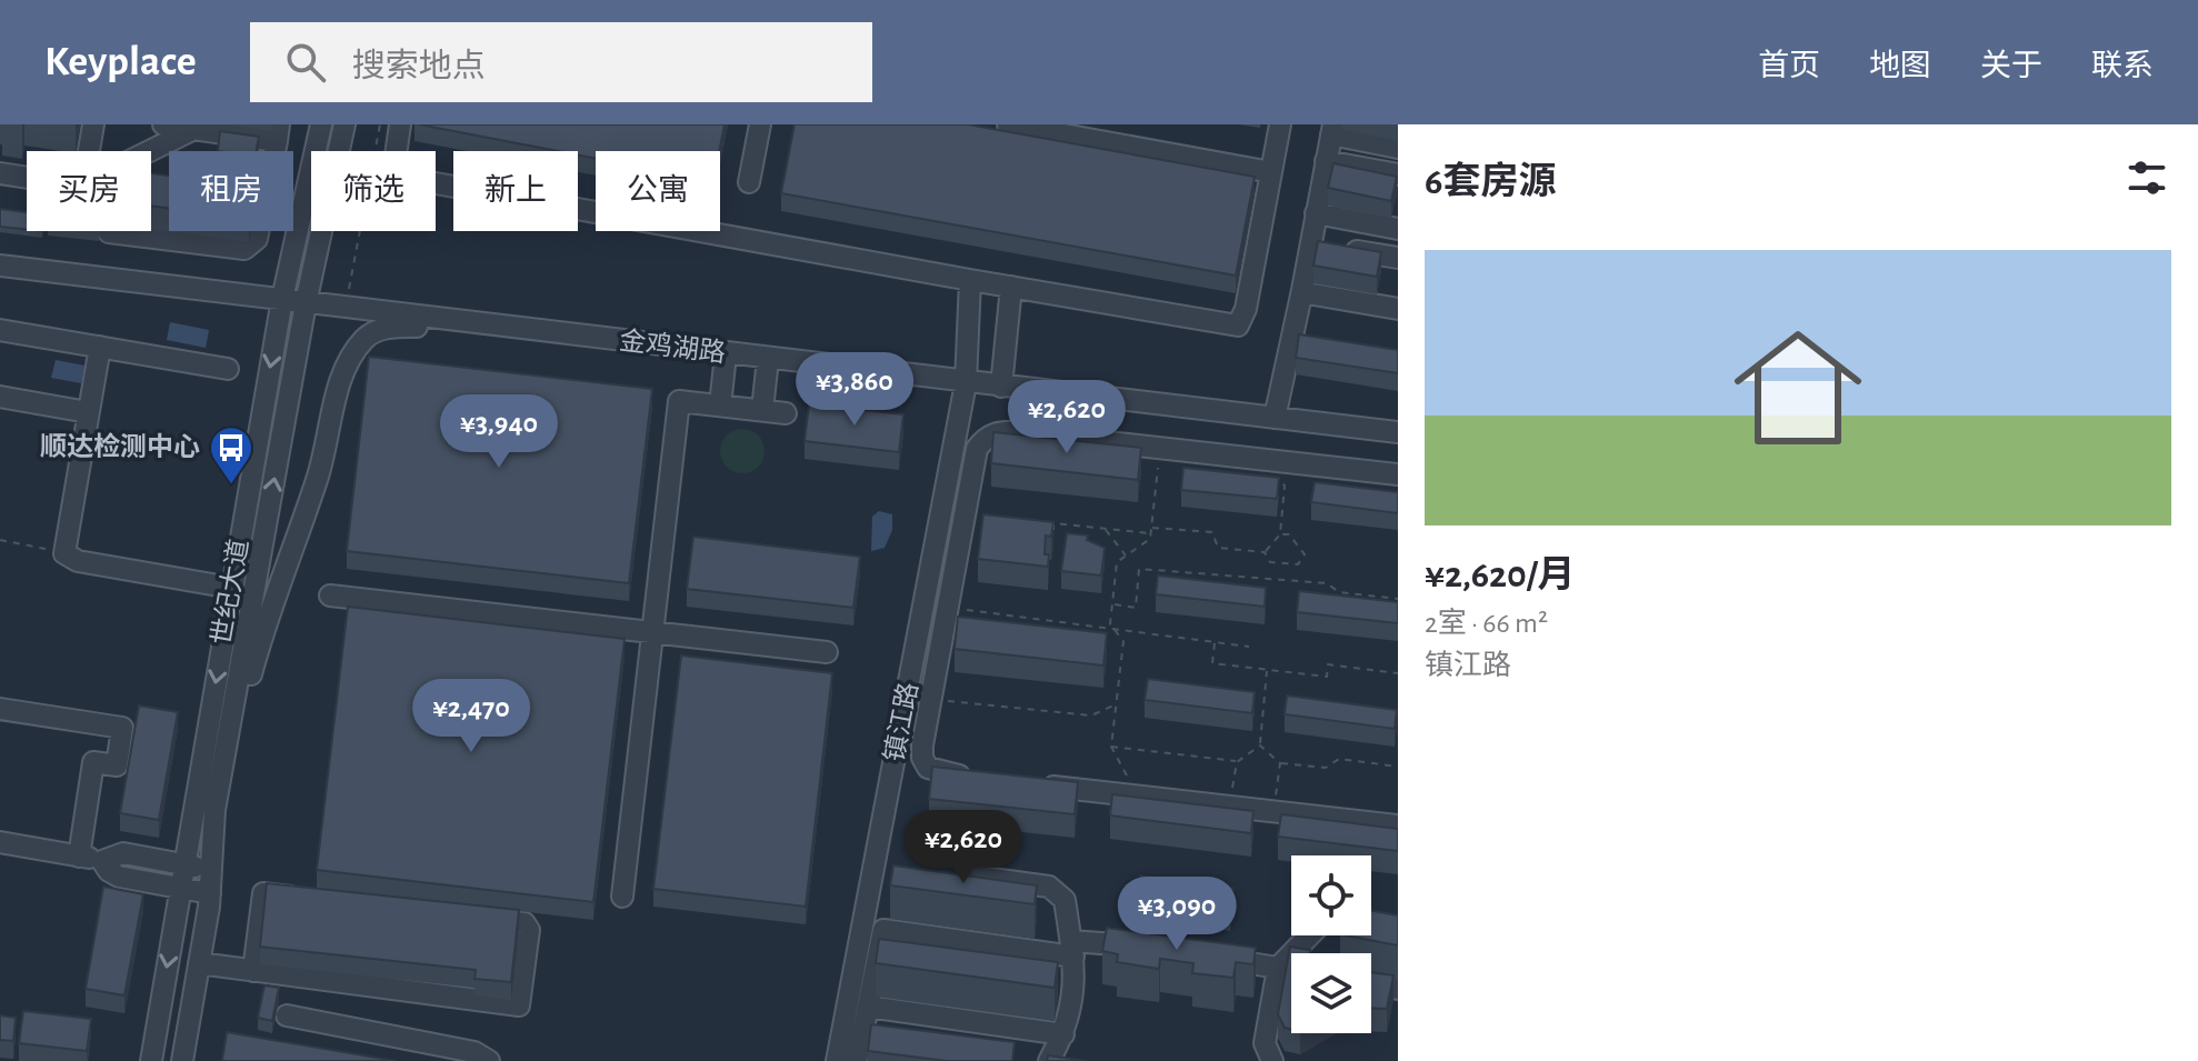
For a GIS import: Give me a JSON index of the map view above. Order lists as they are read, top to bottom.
{
  "streets": {
    "street": ["金鸡湖路", "世纪大道", "镇江路"]
  },
  "crossings": [
    ["金鸡湖路", "世纪大道"],
    ["金鸡湖路", "镇江路"]
  ],
  "places": {
    "bus stop": ["顺达检测中心"]
  },
  "page": {
    "header": "Keyplace",
    "search": "搜索地点",
    "nav": [
      "首页",
      "地图",
      "关于",
      "联系"
    ],
    "heading": "6套房源",
    "chip": [
      "买房",
      "租房",
      "筛选",
      "新上",
      "公寓"
    ],
    "list": [
      {
        "name": "¥2,620/月",
        "note": "2室 · 66 m² · 镇江路"
      }
    ],
    "price": [
      "¥3,860",
      "¥2,620",
      "¥3,940",
      "¥2,470",
      "¥2,620",
      "¥3,090"
    ]
  }
}
